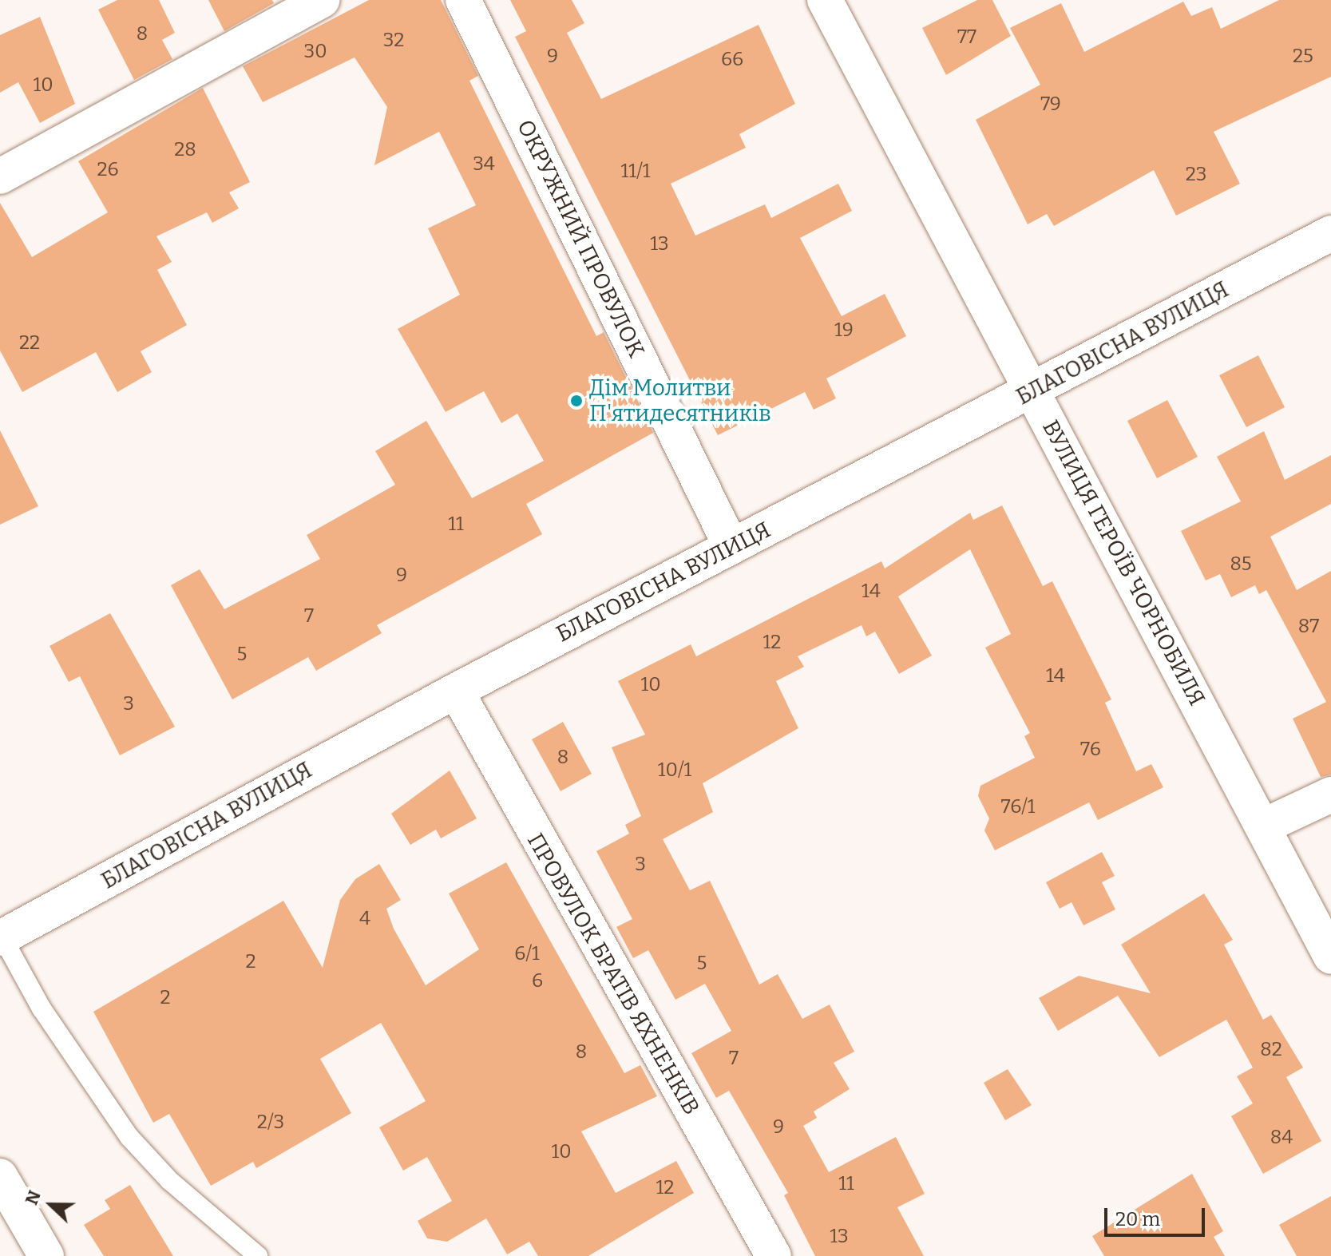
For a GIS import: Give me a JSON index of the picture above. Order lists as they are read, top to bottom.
{
  "streets": {
    "street": [
      "ОКРУЖНИЙ ПРОВУЛОК",
      "БЛАГОВІСНА ВУЛИЦЯ",
      "ВУЛИЦЯ ГЕРОЇВ ЧОРНОБИЛЯ",
      "ПРОВУЛОК БРАТІВ ЯХНЕНКІВ"
    ]
  },
  "crossings": [
    ["ОКРУЖНИЙ ПРОВУЛОК", "БЛАГОВІСНА ВУЛИЦЯ"],
    ["БЛАГОВІСНА ВУЛИЦЯ", "ВУЛИЦЯ ГЕРОЇВ ЧОРНОБИЛЯ"],
    ["БЛАГОВІСНА ВУЛИЦЯ", "ПРОВУЛОК БРАТІВ ЯХНЕНКІВ"]
  ],
  "places": ["Дім Молитви П'ятидесятників"],
  "house_numbers": [
    "8",
    "77",
    "32",
    "30",
    "9",
    "25",
    "66",
    "10",
    "79",
    "28",
    "34",
    "26",
    "11/1",
    "23",
    "13",
    "19",
    "22",
    "11",
    "85",
    "9",
    "14",
    "7",
    "87",
    "12",
    "5",
    "14",
    "10",
    "3",
    "76",
    "8",
    "10/1",
    "76/1",
    "3",
    "4",
    "6/1",
    "2",
    "5",
    "6",
    "2",
    "82",
    "8",
    "7",
    "2/3",
    "9",
    "84",
    "10",
    "11",
    "12",
    "13"
  ],
  "scale_bar": "20 m",
  "north": "left"
}
